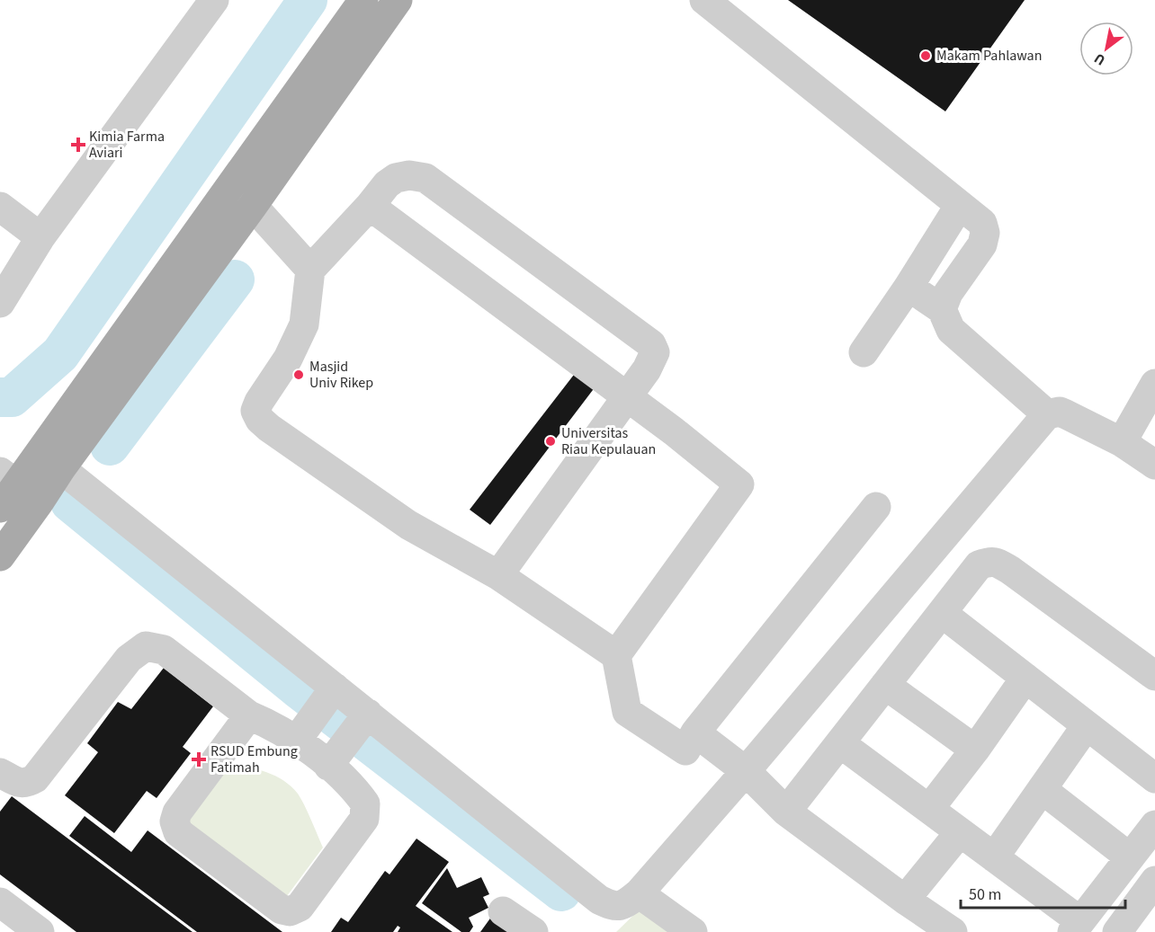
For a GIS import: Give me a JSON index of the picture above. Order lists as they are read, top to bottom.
{
  "places": {
    "other": ["Makam Pahlawan", "Masjid Univ Rikep", "Universitas Riau Kepulauan"],
    "health": ["Kimia Farma Aviari", "RSUD Embung Fatimah"]
  },
  "scale_bar": "50 m",
  "north": "bottom left"
}
